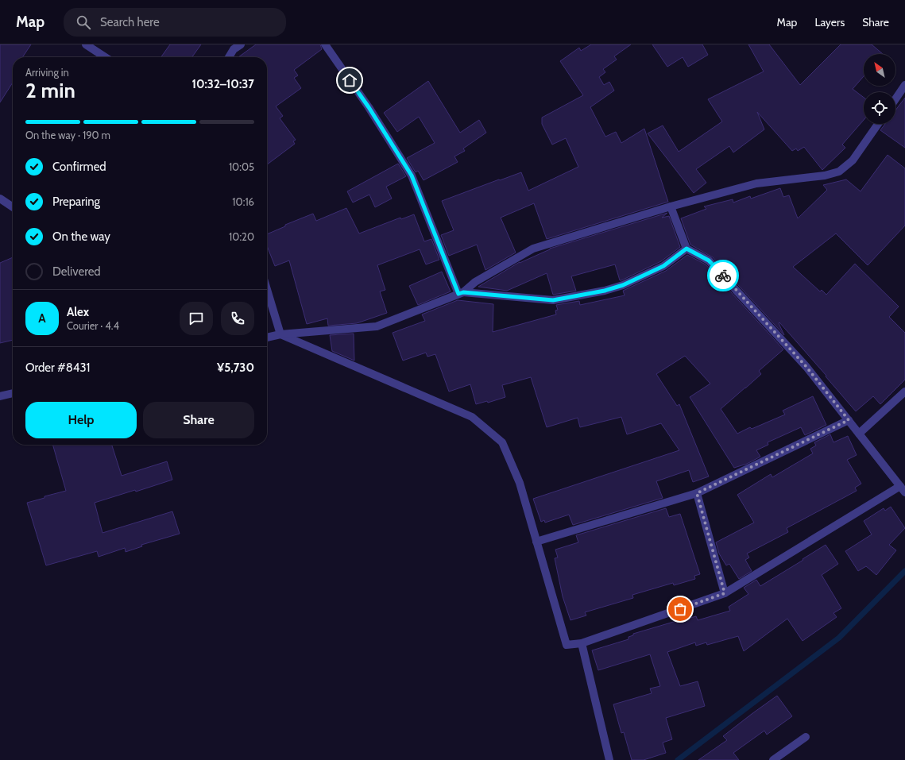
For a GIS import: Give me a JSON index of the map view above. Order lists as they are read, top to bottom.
{
  "north": "top left",
  "page": {
    "header": "Map",
    "search": "Search here",
    "nav": ["Map", "Layers", "Share"],
    "heading": ["2 min", "Arriving in", "10:32–10:37"],
    "panel": [
      "Alex",
      "Courier · 4.4",
      "Order #8431",
      "¥5,730"
    ],
    "bar": "On the way · 190 m",
    "list": [
      ["Confirmed", "10:05"],
      ["Preparing", "10:16"],
      ["On the way", "10:20"],
      "Delivered"
    ],
    "round": "A",
    "buttons": ["Help", "Share"]
  }
}
